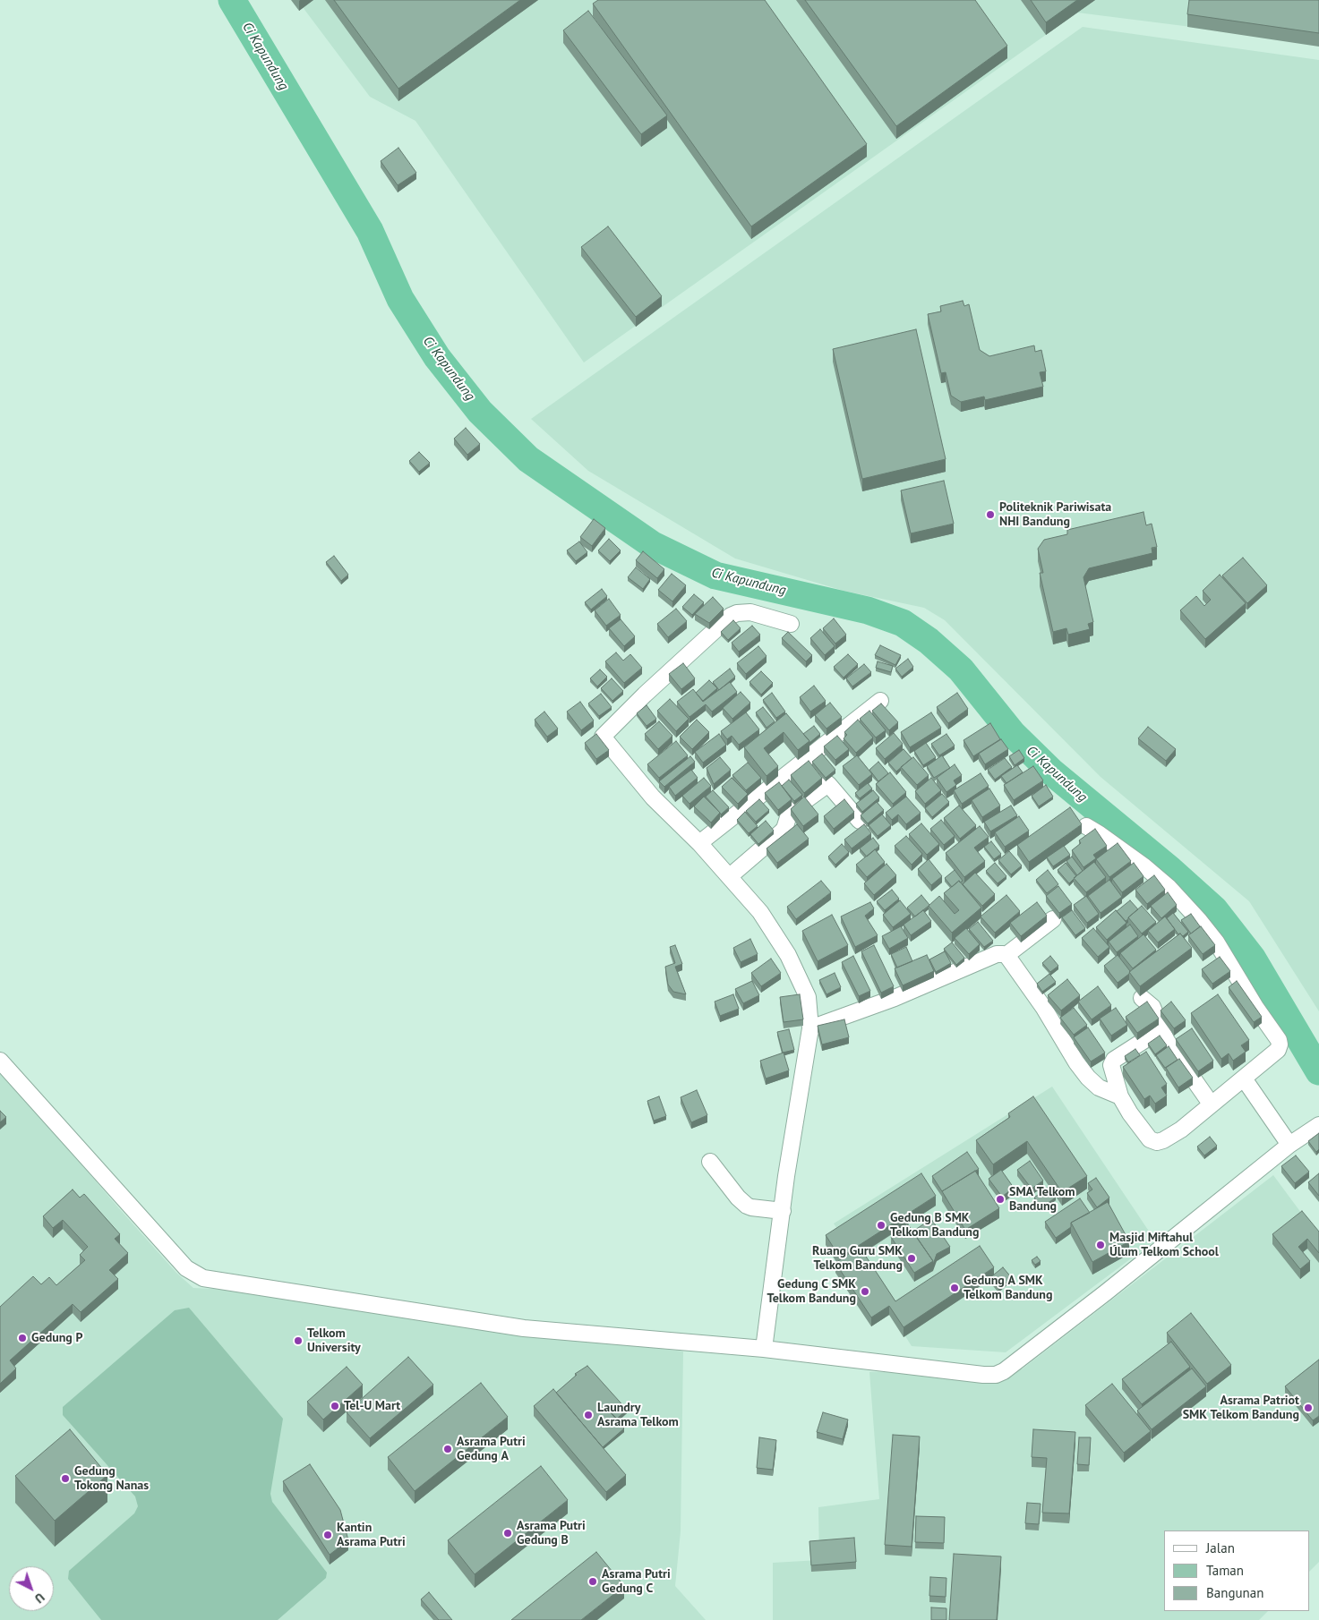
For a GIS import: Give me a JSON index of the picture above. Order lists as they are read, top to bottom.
{
  "water": ["Ci Kapundung"],
  "places": [
    "Politeknik Pariwisata NHI Bandung",
    "SMA Telkom Bandung",
    "Gedung B SMK Telkom Bandung",
    "Masjid Miftahul Úlum Telkom School",
    "Ruang Guru SMK Telkom Bandung",
    "Gedung A SMK Telkom Bandung",
    "Gedung C SMK Telkom Bandung",
    "Gedung P",
    "Telkom University",
    "Tel-U Mart",
    "Asrama Patriot SMK Telkom Bandung",
    "Laundry Asrama Telkom",
    "Asrama Putri Gedung A",
    "Gedung Tokong Nanas",
    "Asrama Putri Gedung B",
    "Kantin Asrama Putri",
    "Asrama Putri Gedung C"
  ],
  "legend": ["Jalan", "Taman", "Bangunan"],
  "north": "bottom right"
}
